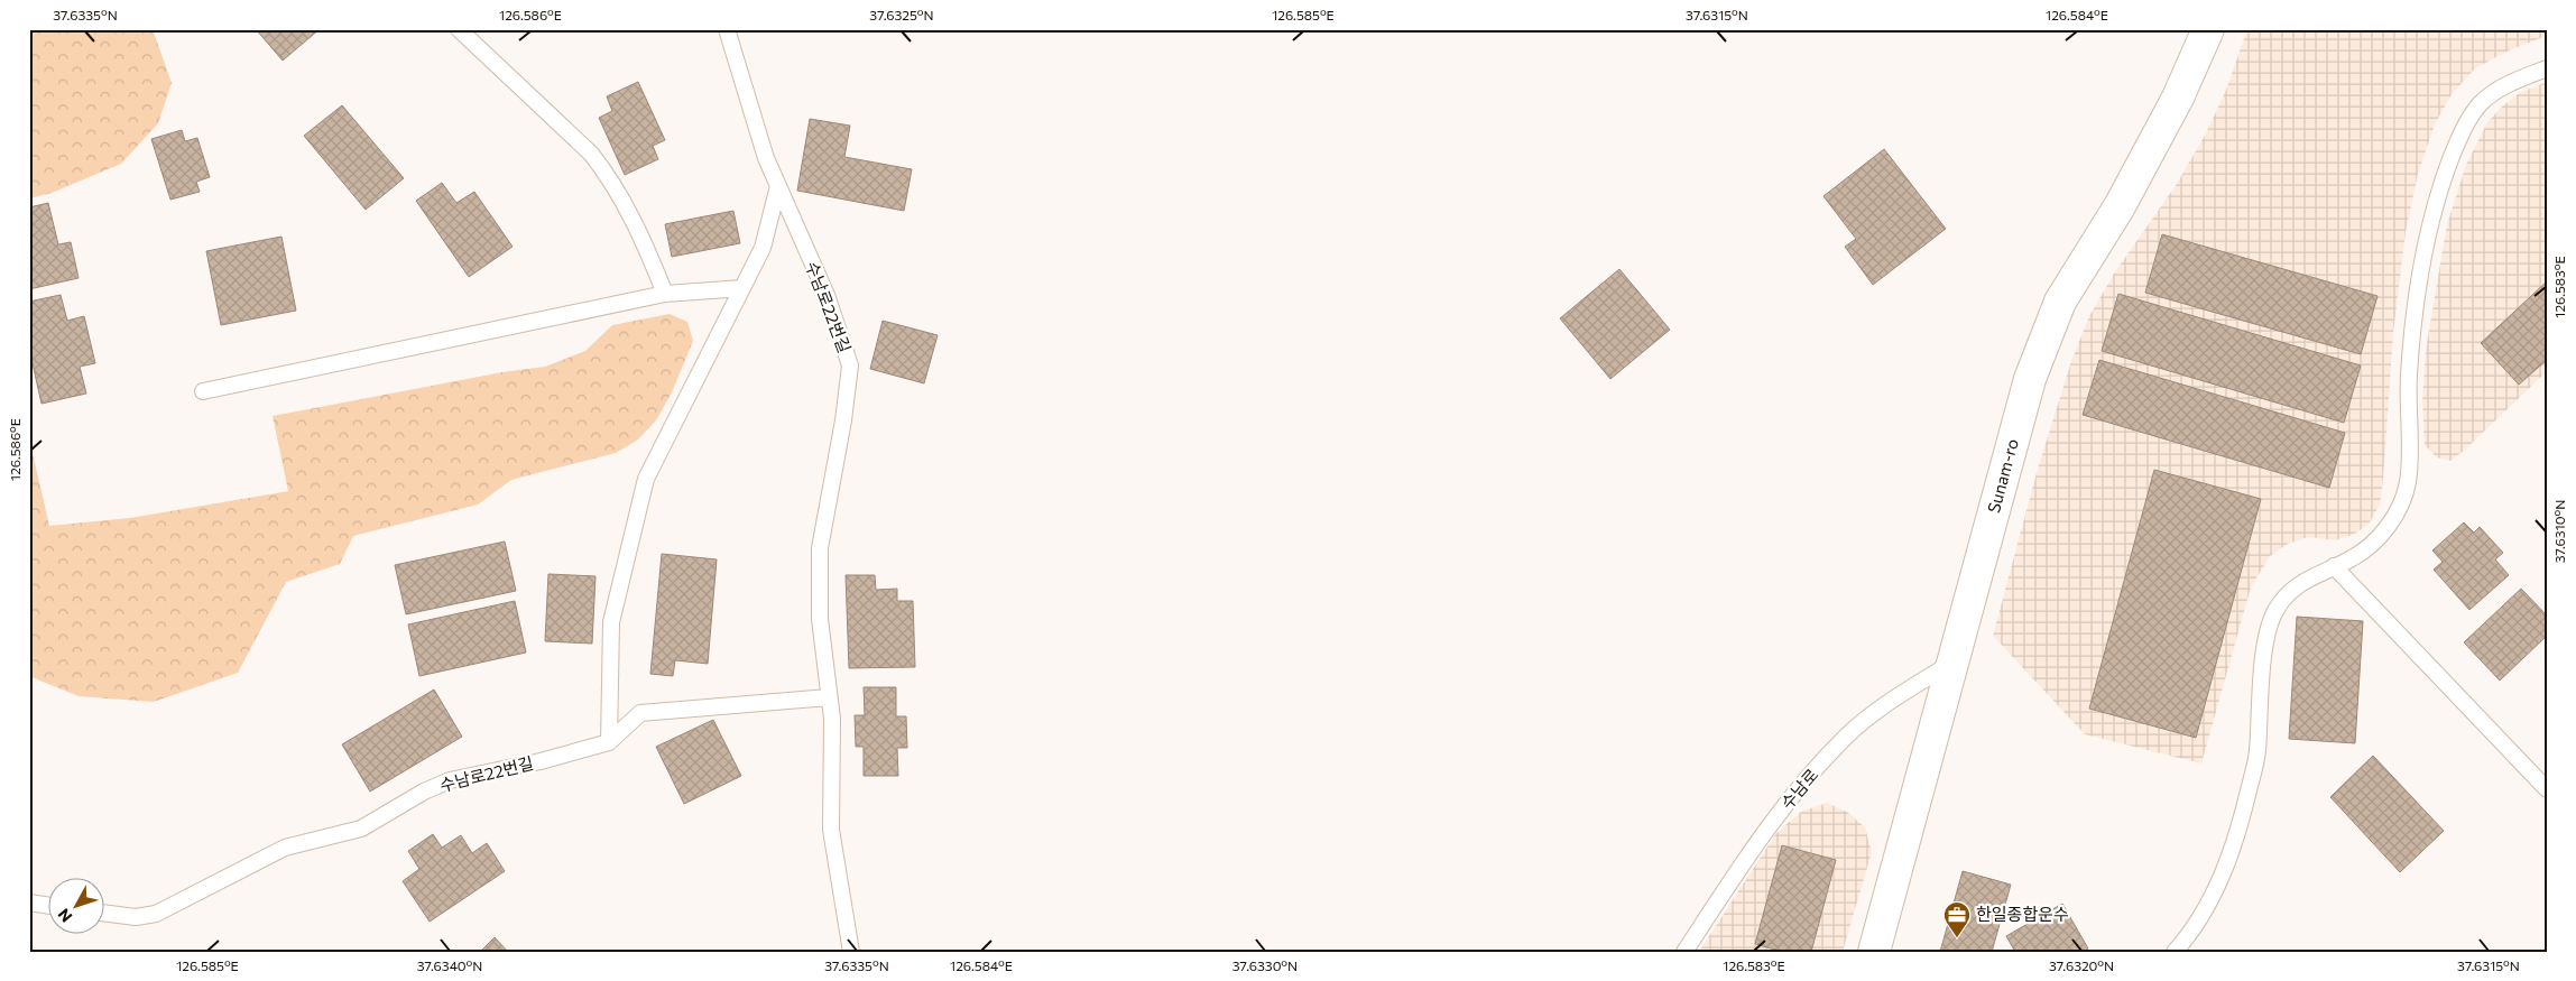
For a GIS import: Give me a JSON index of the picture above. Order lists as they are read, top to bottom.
{
  "streets": {
    "street": ["Sunam-ro"],
    "lane": ["수남로22번길", "수남로"]
  },
  "crossings": [
    ["Sunam-ro", "수남로"]
  ],
  "places": {
    "office": ["한일종합운수"]
  },
  "north": "bottom left",
  "coordinates": [
    "37.6335°N",
    "126.586°E",
    "37.6325°N",
    "126.585°E",
    "37.6315°N",
    "126.584°E",
    "126.583°E",
    "37.6310°N",
    "37.6340°N",
    "37.6330°N",
    "37.6320°N"
  ]
}
